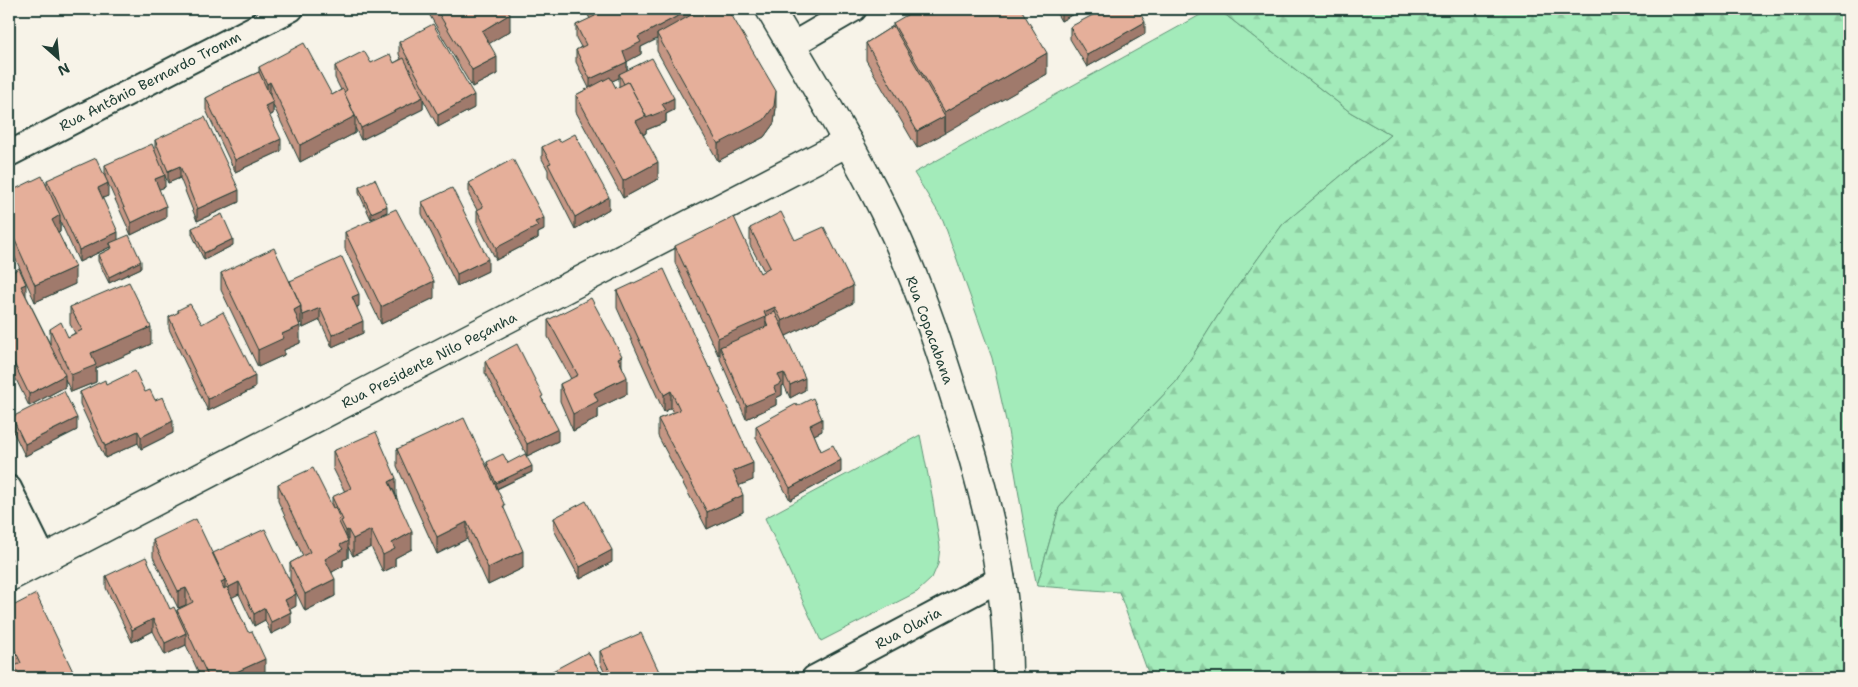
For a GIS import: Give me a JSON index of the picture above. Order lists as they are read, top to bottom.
{
  "streets": {
    "street": [
      "Rua Antônio Bernardo Tromm",
      "Rua Copacabana",
      "Rua Presidente Nilo Peçanha",
      "Rua Olaria"
    ]
  },
  "crossings": [
    ["Rua Copacabana", "Rua Presidente Nilo Peçanha"],
    ["Rua Copacabana", "Rua Olaria"]
  ],
  "north": "bottom right"
}
